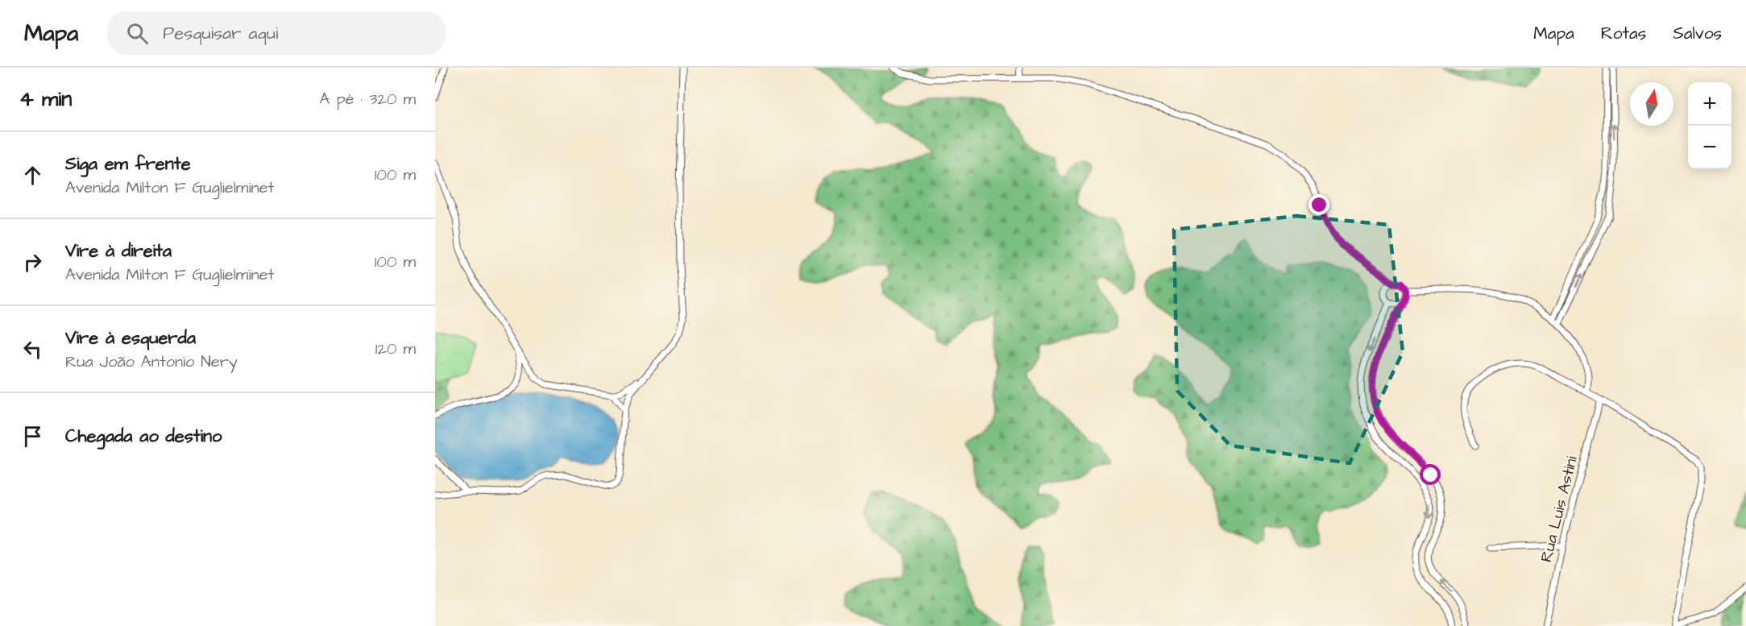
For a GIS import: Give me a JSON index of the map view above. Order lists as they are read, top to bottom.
{
  "streets": {
    "street": ["Rua Luis Astini"]
  },
  "north": "top",
  "page": {
    "header": "Mapa",
    "search": "Pesquisar aqui",
    "nav": ["Mapa", "Rotas", "Salvos"],
    "heading": ["4 min", "A pé · 320 m"],
    "map_buttons": ["+", "−"],
    "list": [
      ["Siga em frente", "Avenida Milton F Guglielminet", "100 m"],
      ["Vire à direita", "Avenida Milton F Guglielminet", "100 m"],
      ["Vire à esquerda", "Rua João Antonio Nery", "120 m"],
      "Chegada ao destino"
    ]
  }
}
